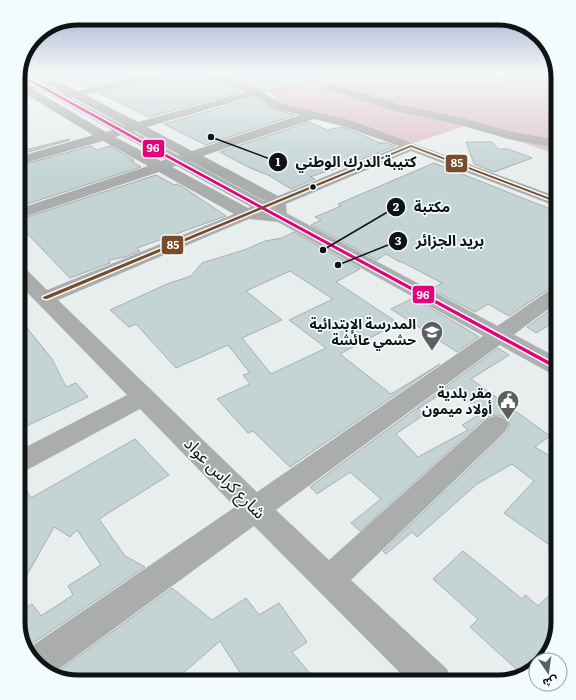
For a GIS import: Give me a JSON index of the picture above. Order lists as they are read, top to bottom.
{
  "streets": {
    "street": ["شارع كراس عواد"]
  },
  "places": {
    "other": ["كتيبة الدرك الوطني", "مكتبة", "بريد الجزائر"],
    "school or university": ["المدرسة الإبتدائية حشمي عائشة"],
    "public building": ["مقر بلدية أولاد ميمون"]
  },
  "lines": ["transit line 96", "transit line 85"],
  "north": "bottom"
}
